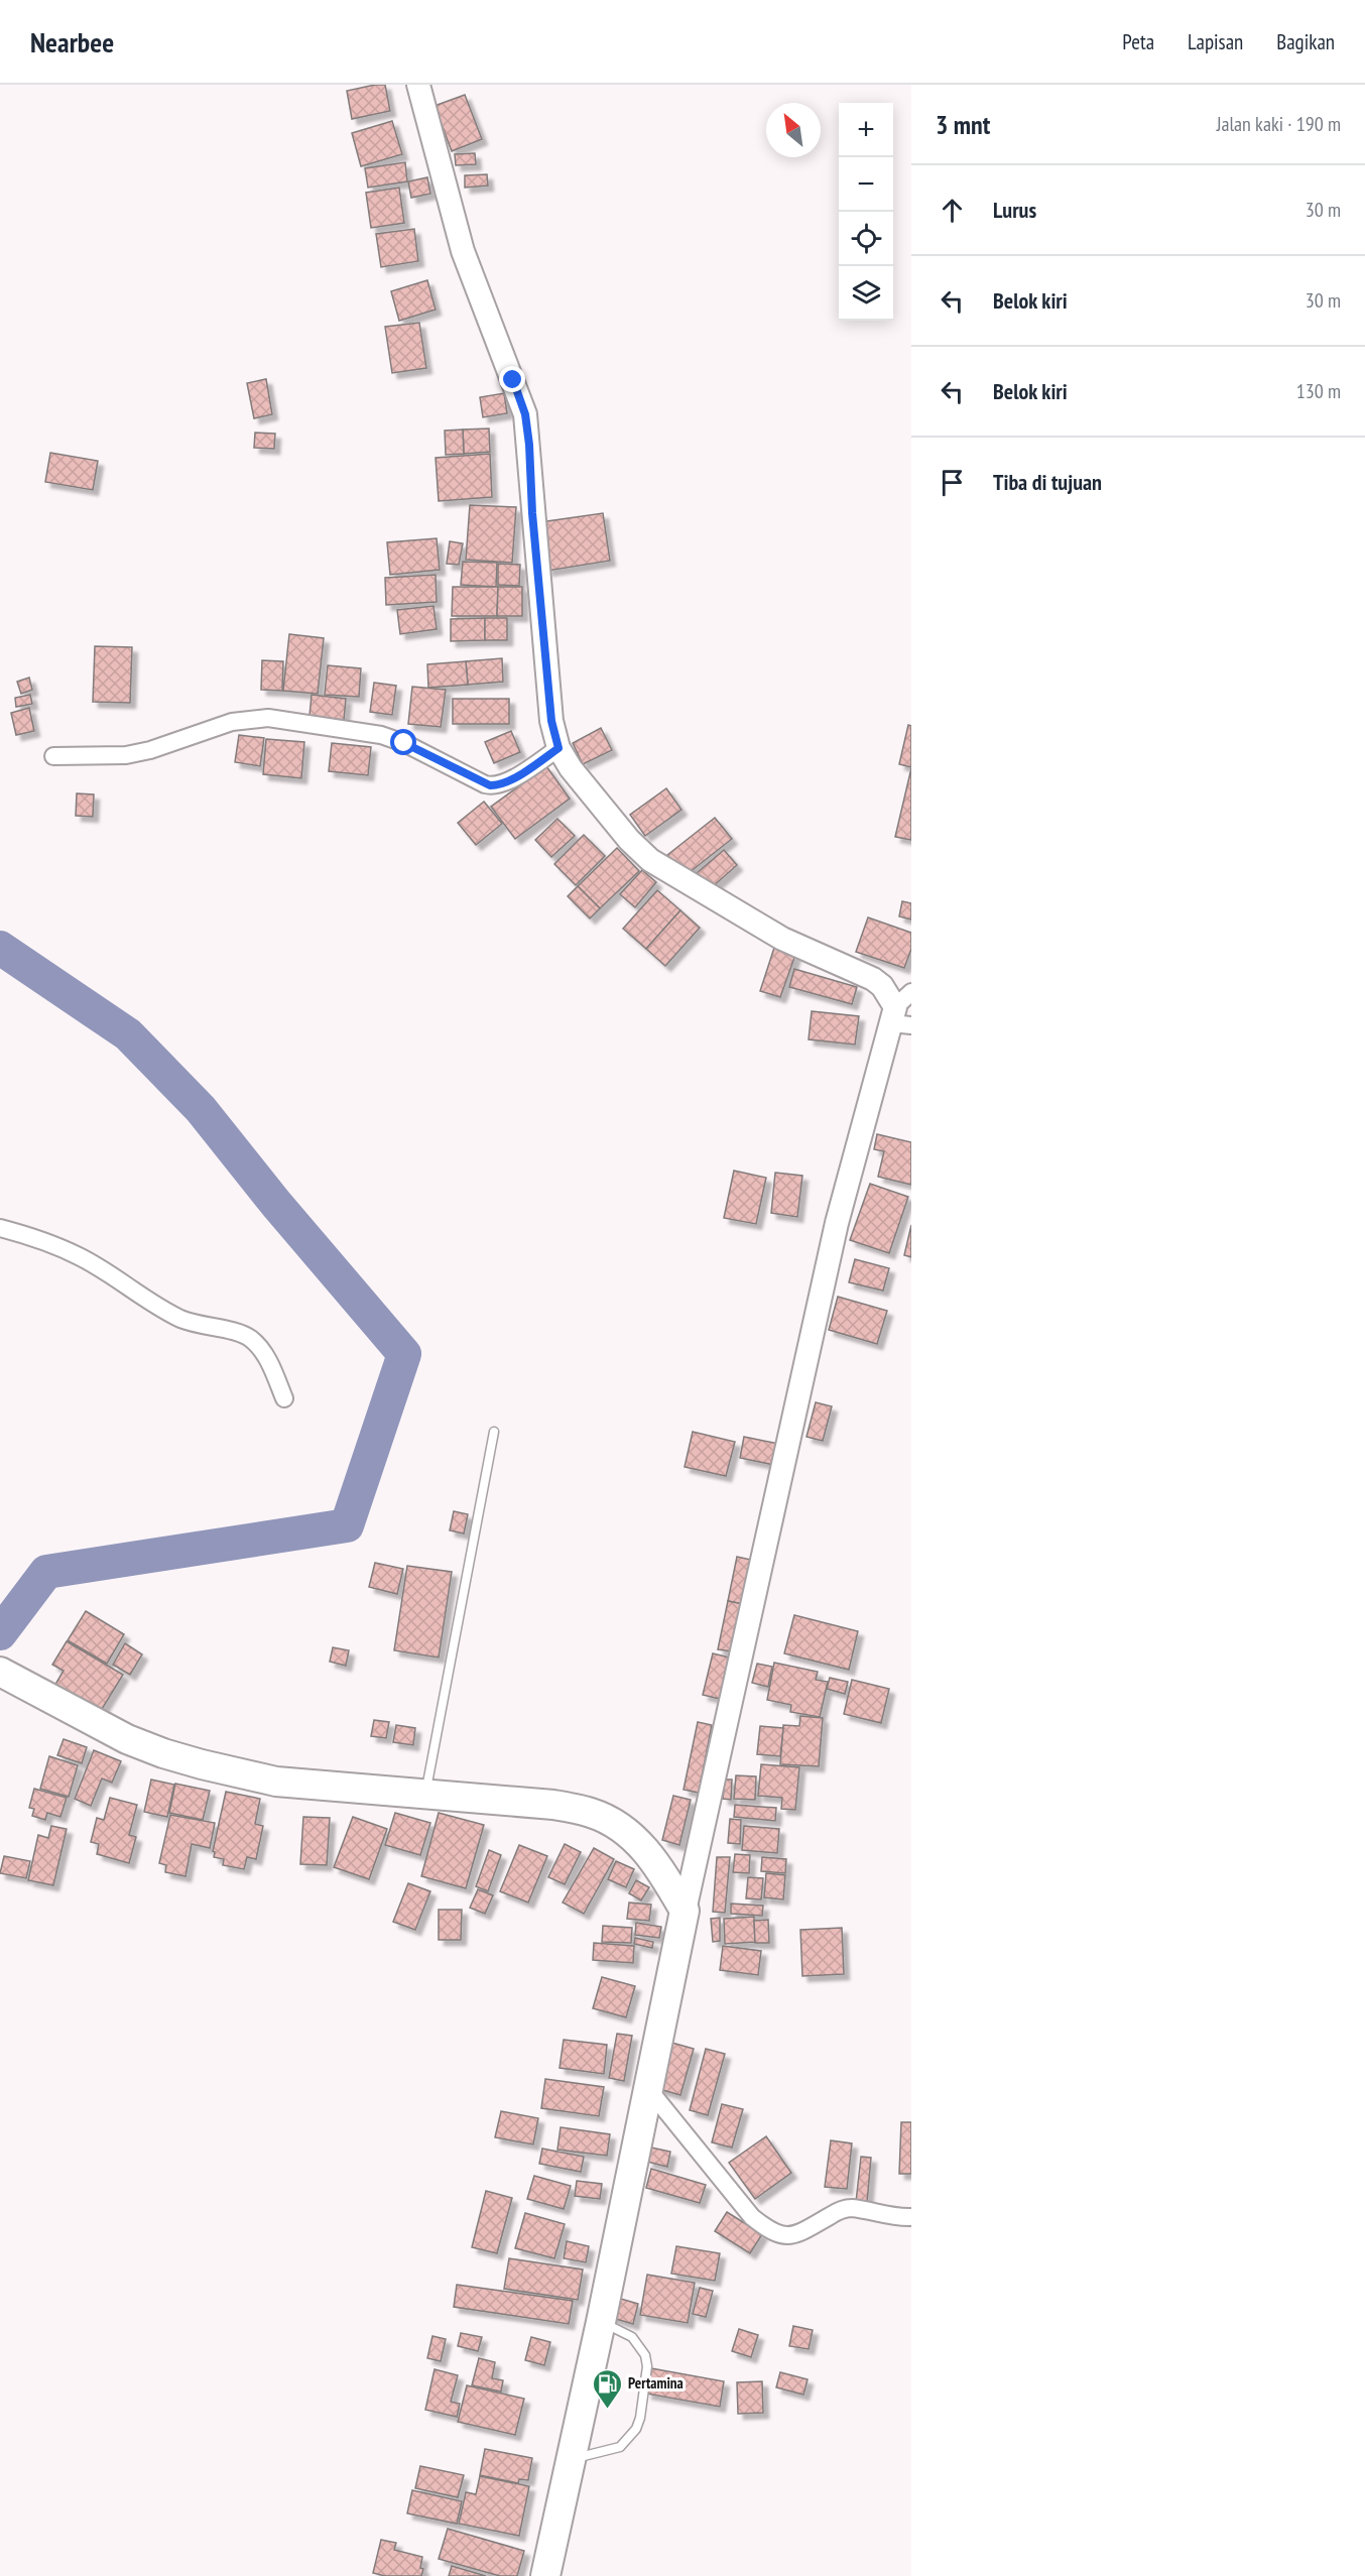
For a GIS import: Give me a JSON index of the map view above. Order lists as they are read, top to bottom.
{
  "places": {
    "fuel station": ["Pertamina"]
  },
  "north": "top left",
  "page": {
    "header": "Nearbee",
    "nav": ["Peta", "Lapisan", "Bagikan"],
    "heading": ["3 mnt", "Jalan kaki · 190 m"],
    "map_buttons": ["+", "−"],
    "list": [
      ["Lurus", "30 m"],
      ["Belok kiri", "30 m"],
      ["Belok kiri", "130 m"],
      "Tiba di tujuan"
    ]
  }
}
